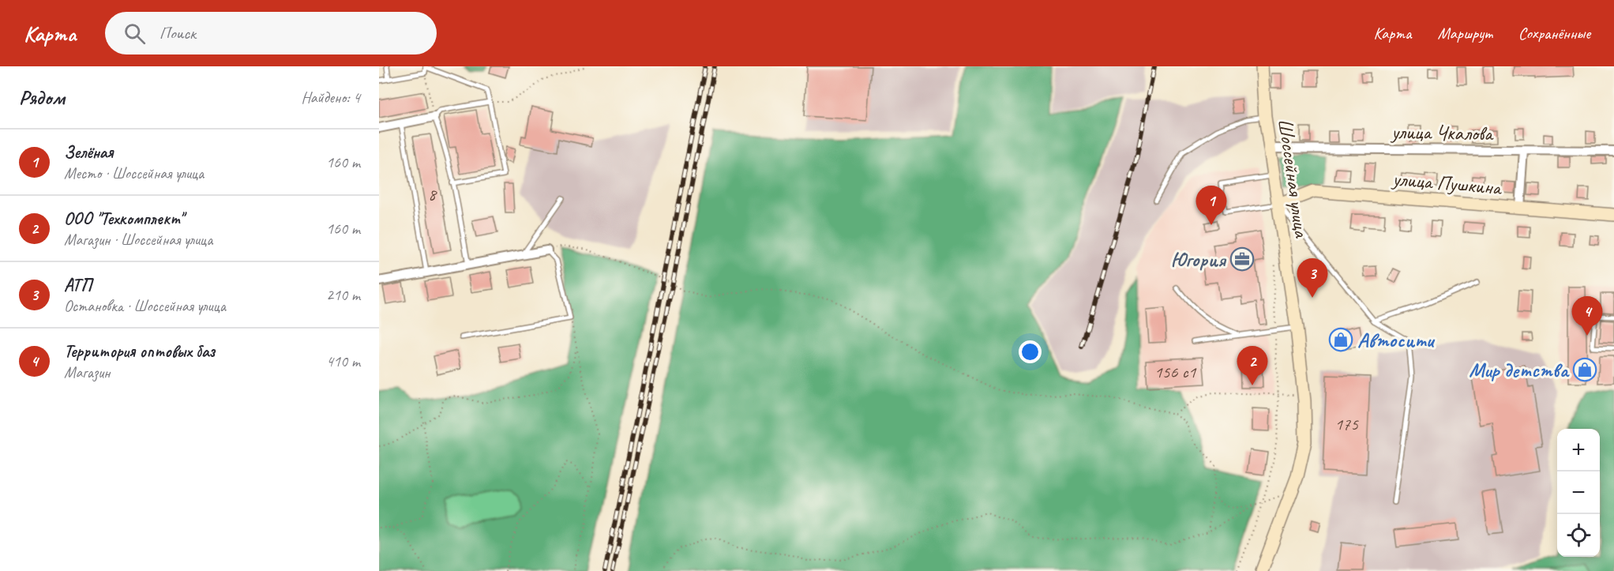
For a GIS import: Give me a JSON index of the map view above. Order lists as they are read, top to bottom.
{
  "streets": {
    "main road": ["Шоссейная улица", "улица Пушкина"],
    "street": ["улица Чкалова"]
  },
  "crossings": [
    ["улица Чкалова", "Шоссейная улица"],
    ["Шоссейная улица", "улица Пушкина"]
  ],
  "places": {
    "office": ["Югория"],
    "shop": ["Автосити", "Мир детства"]
  },
  "house_numbers": ["8", "156 с1", "175"],
  "page": {
    "header": "Карта",
    "search": "Поиск",
    "nav": ["Карта", "Маршрут", "Сохранённые"],
    "heading": ["Рядом", "Найдено: 4"],
    "list": [
      {
        "mark": "1",
        "name": "Зелёная",
        "note": "Место · Шоссейная улица",
        "value": "160 m"
      },
      {
        "mark": "2",
        "name": "ООО \"Техкомплект\"",
        "note": "Магазин · Шоссейная улица",
        "value": "160 m"
      },
      {
        "mark": "3",
        "name": "АТП",
        "note": "Остановка · Шоссейная улица",
        "value": "210 m"
      },
      {
        "mark": "4",
        "name": "Территория оптовых баз",
        "note": "Магазин",
        "value": "410 m"
      }
    ],
    "pins": [
      "1",
      "3",
      "4",
      "2"
    ],
    "map_buttons": ["+", "−"]
  }
}
